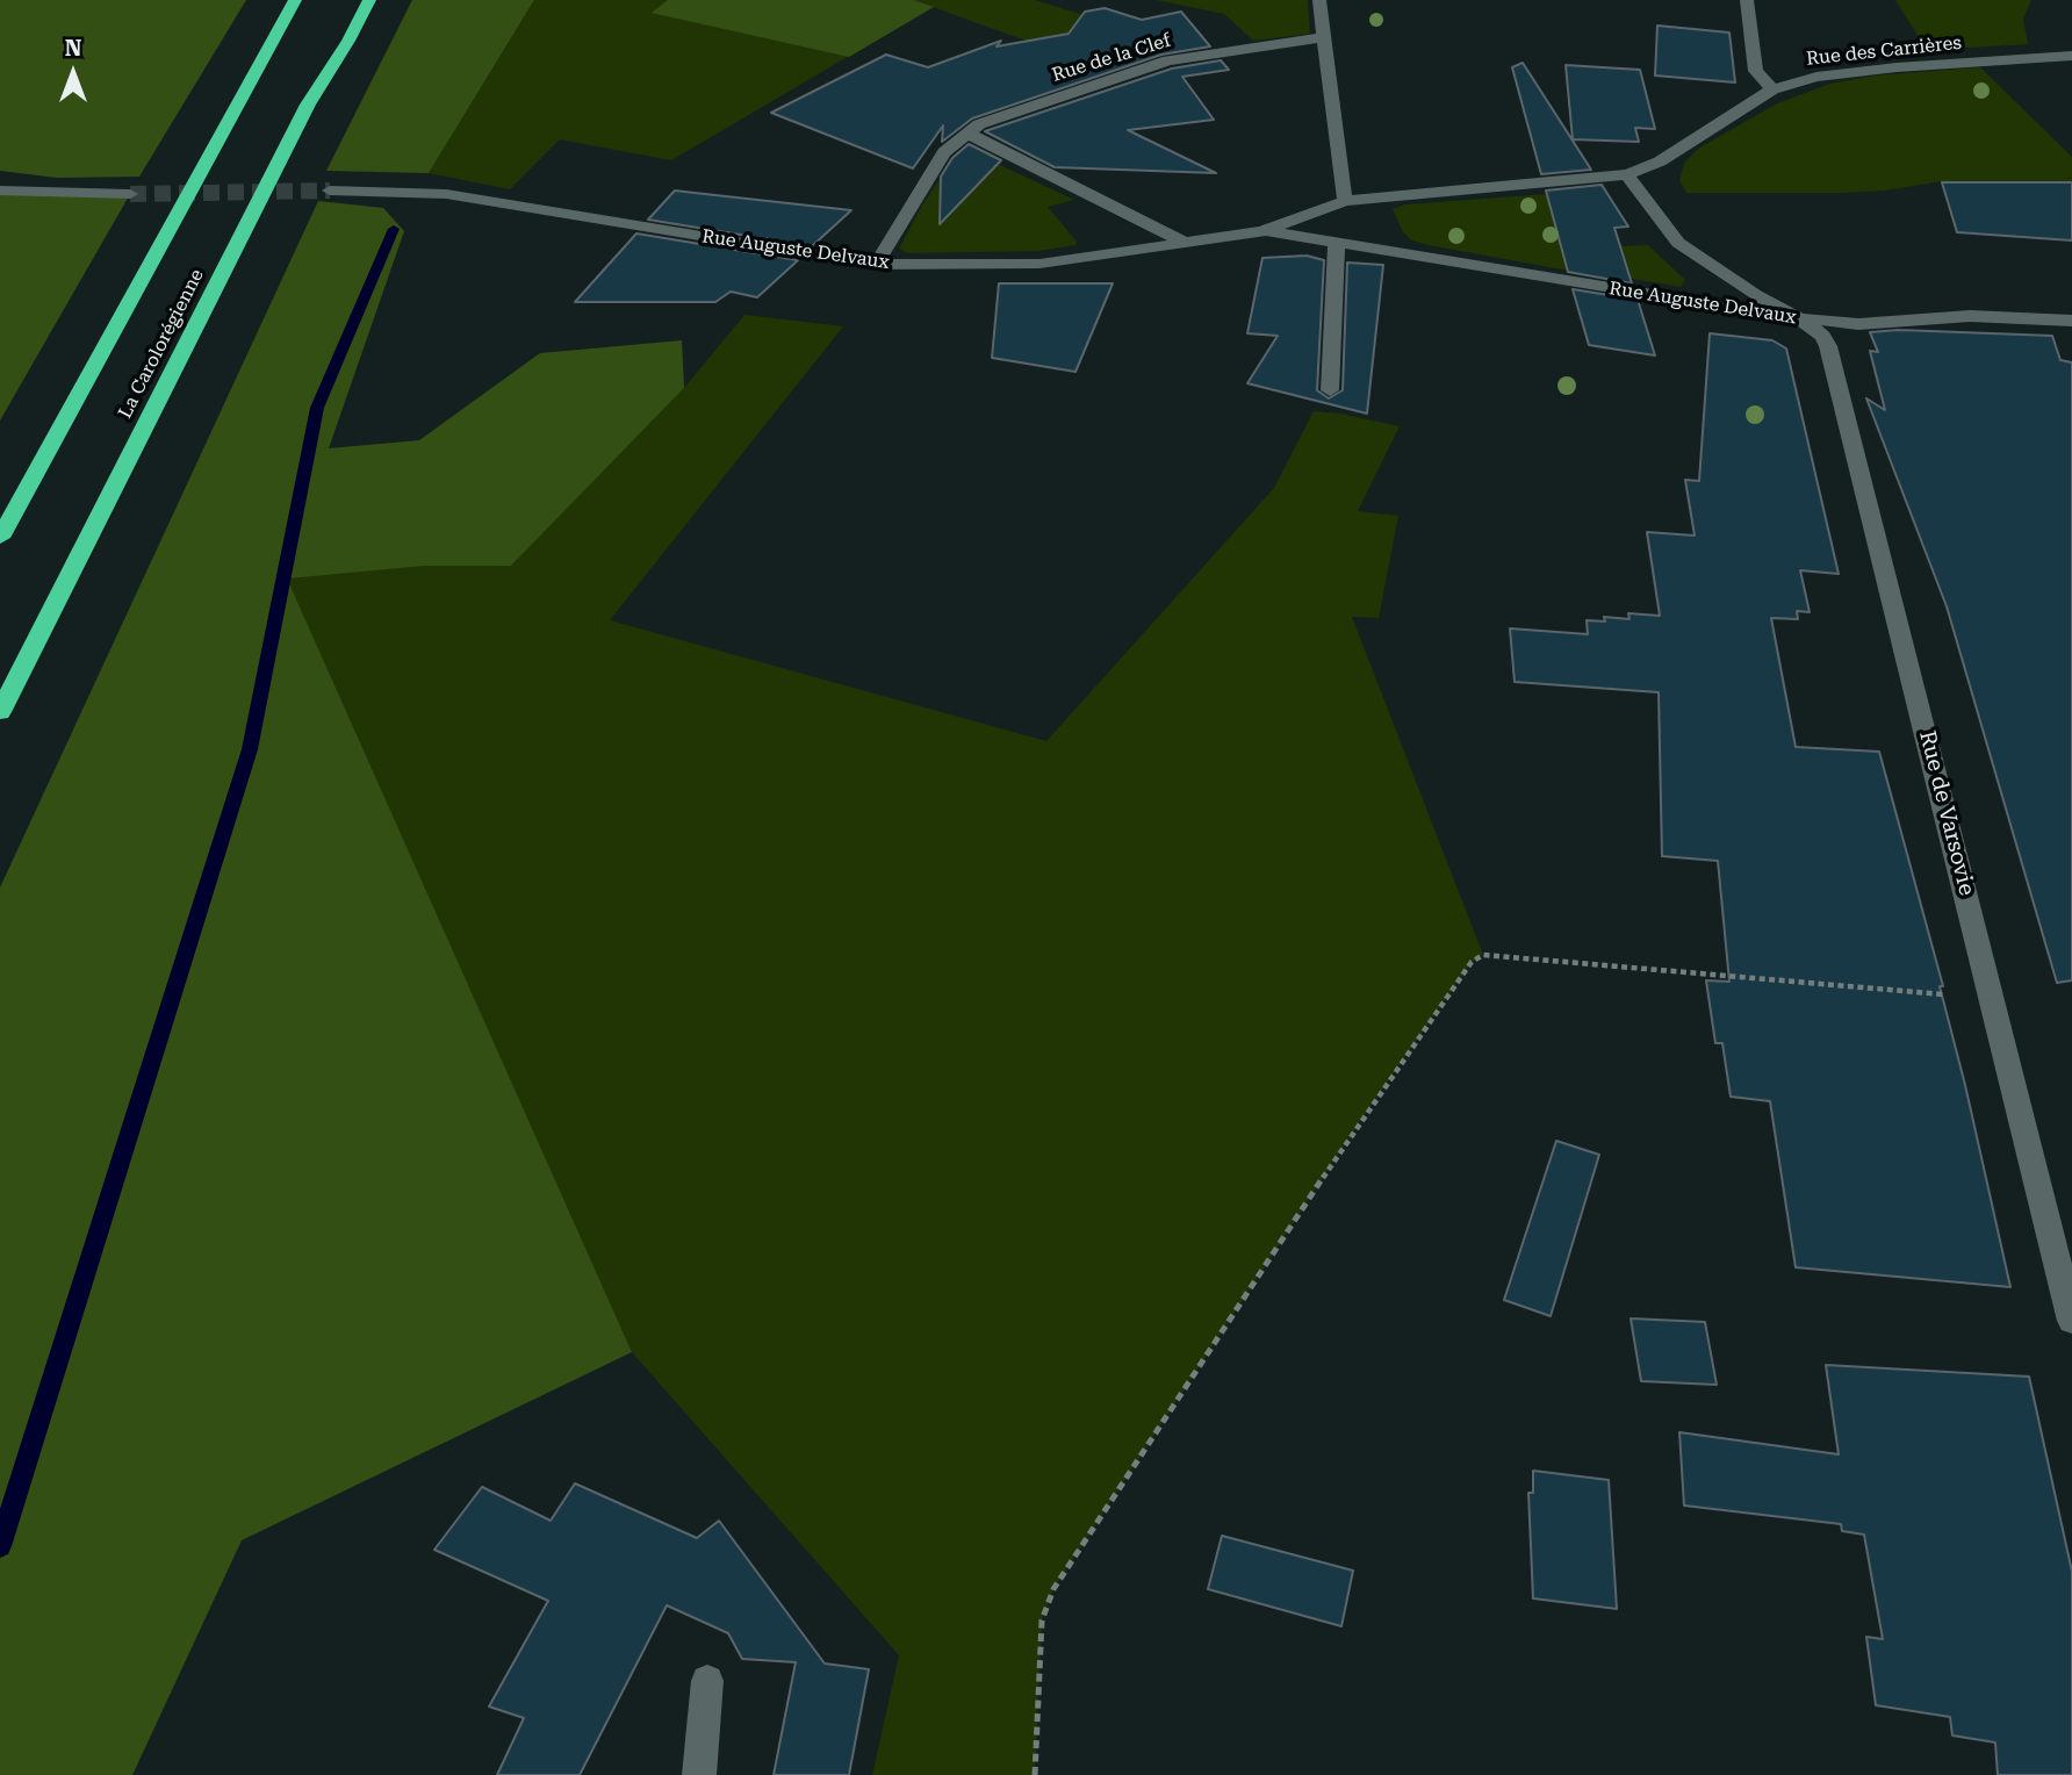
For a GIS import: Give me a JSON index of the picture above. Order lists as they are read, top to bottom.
{
  "streets": {
    "highway": ["La Carolorégienne"],
    "street": [
      "Rue des Carrières",
      "Rue de la Clef",
      "Rue Auguste Delvaux",
      "Rue de Varsovie"
    ]
  },
  "crossings": [
    ["Rue des Carrières", "Rue Auguste Delvaux"],
    ["Rue de la Clef", "Rue Auguste Delvaux"],
    ["Rue Auguste Delvaux", "Rue de Varsovie"]
  ],
  "north": "top"
}
